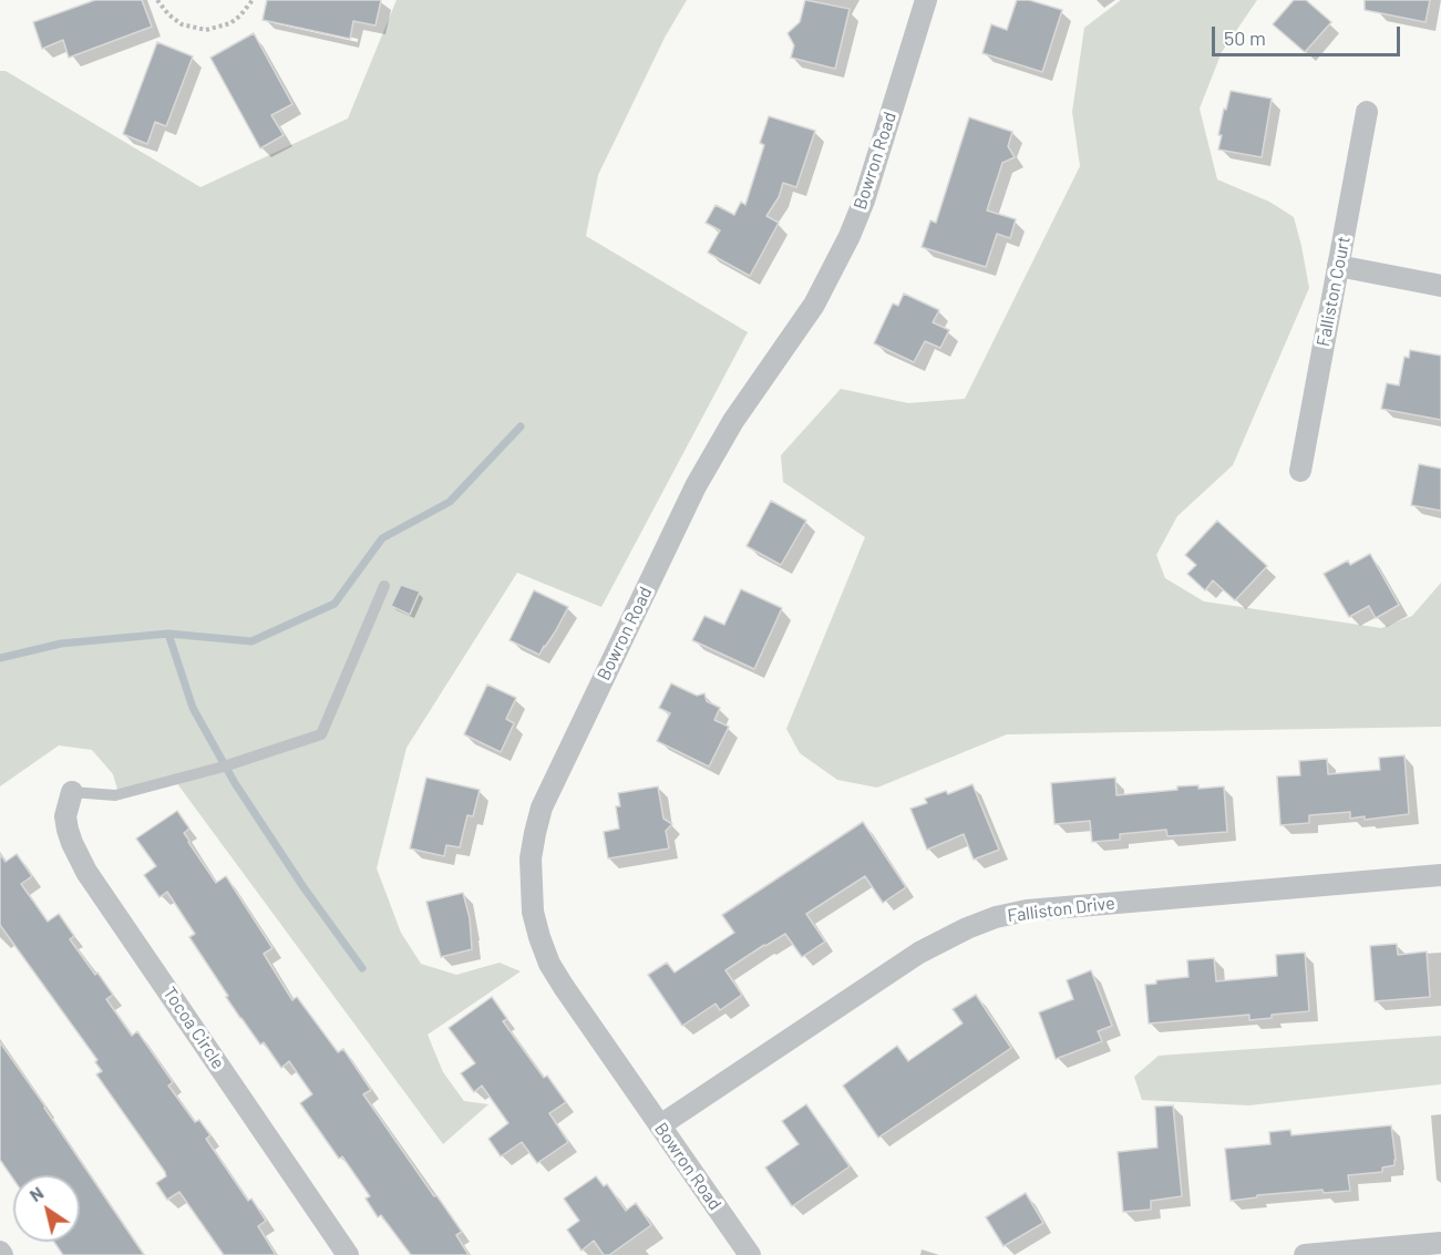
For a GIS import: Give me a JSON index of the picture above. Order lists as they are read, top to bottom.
{
  "streets": {
    "street": [
      "Bowron Road",
      "Falliston Court",
      "Falliston Drive",
      "Tocoa Circle"
    ]
  },
  "crossings": [
    ["Bowron Road", "Falliston Drive"]
  ],
  "scale_bar": "50 m",
  "north": "top left"
}
